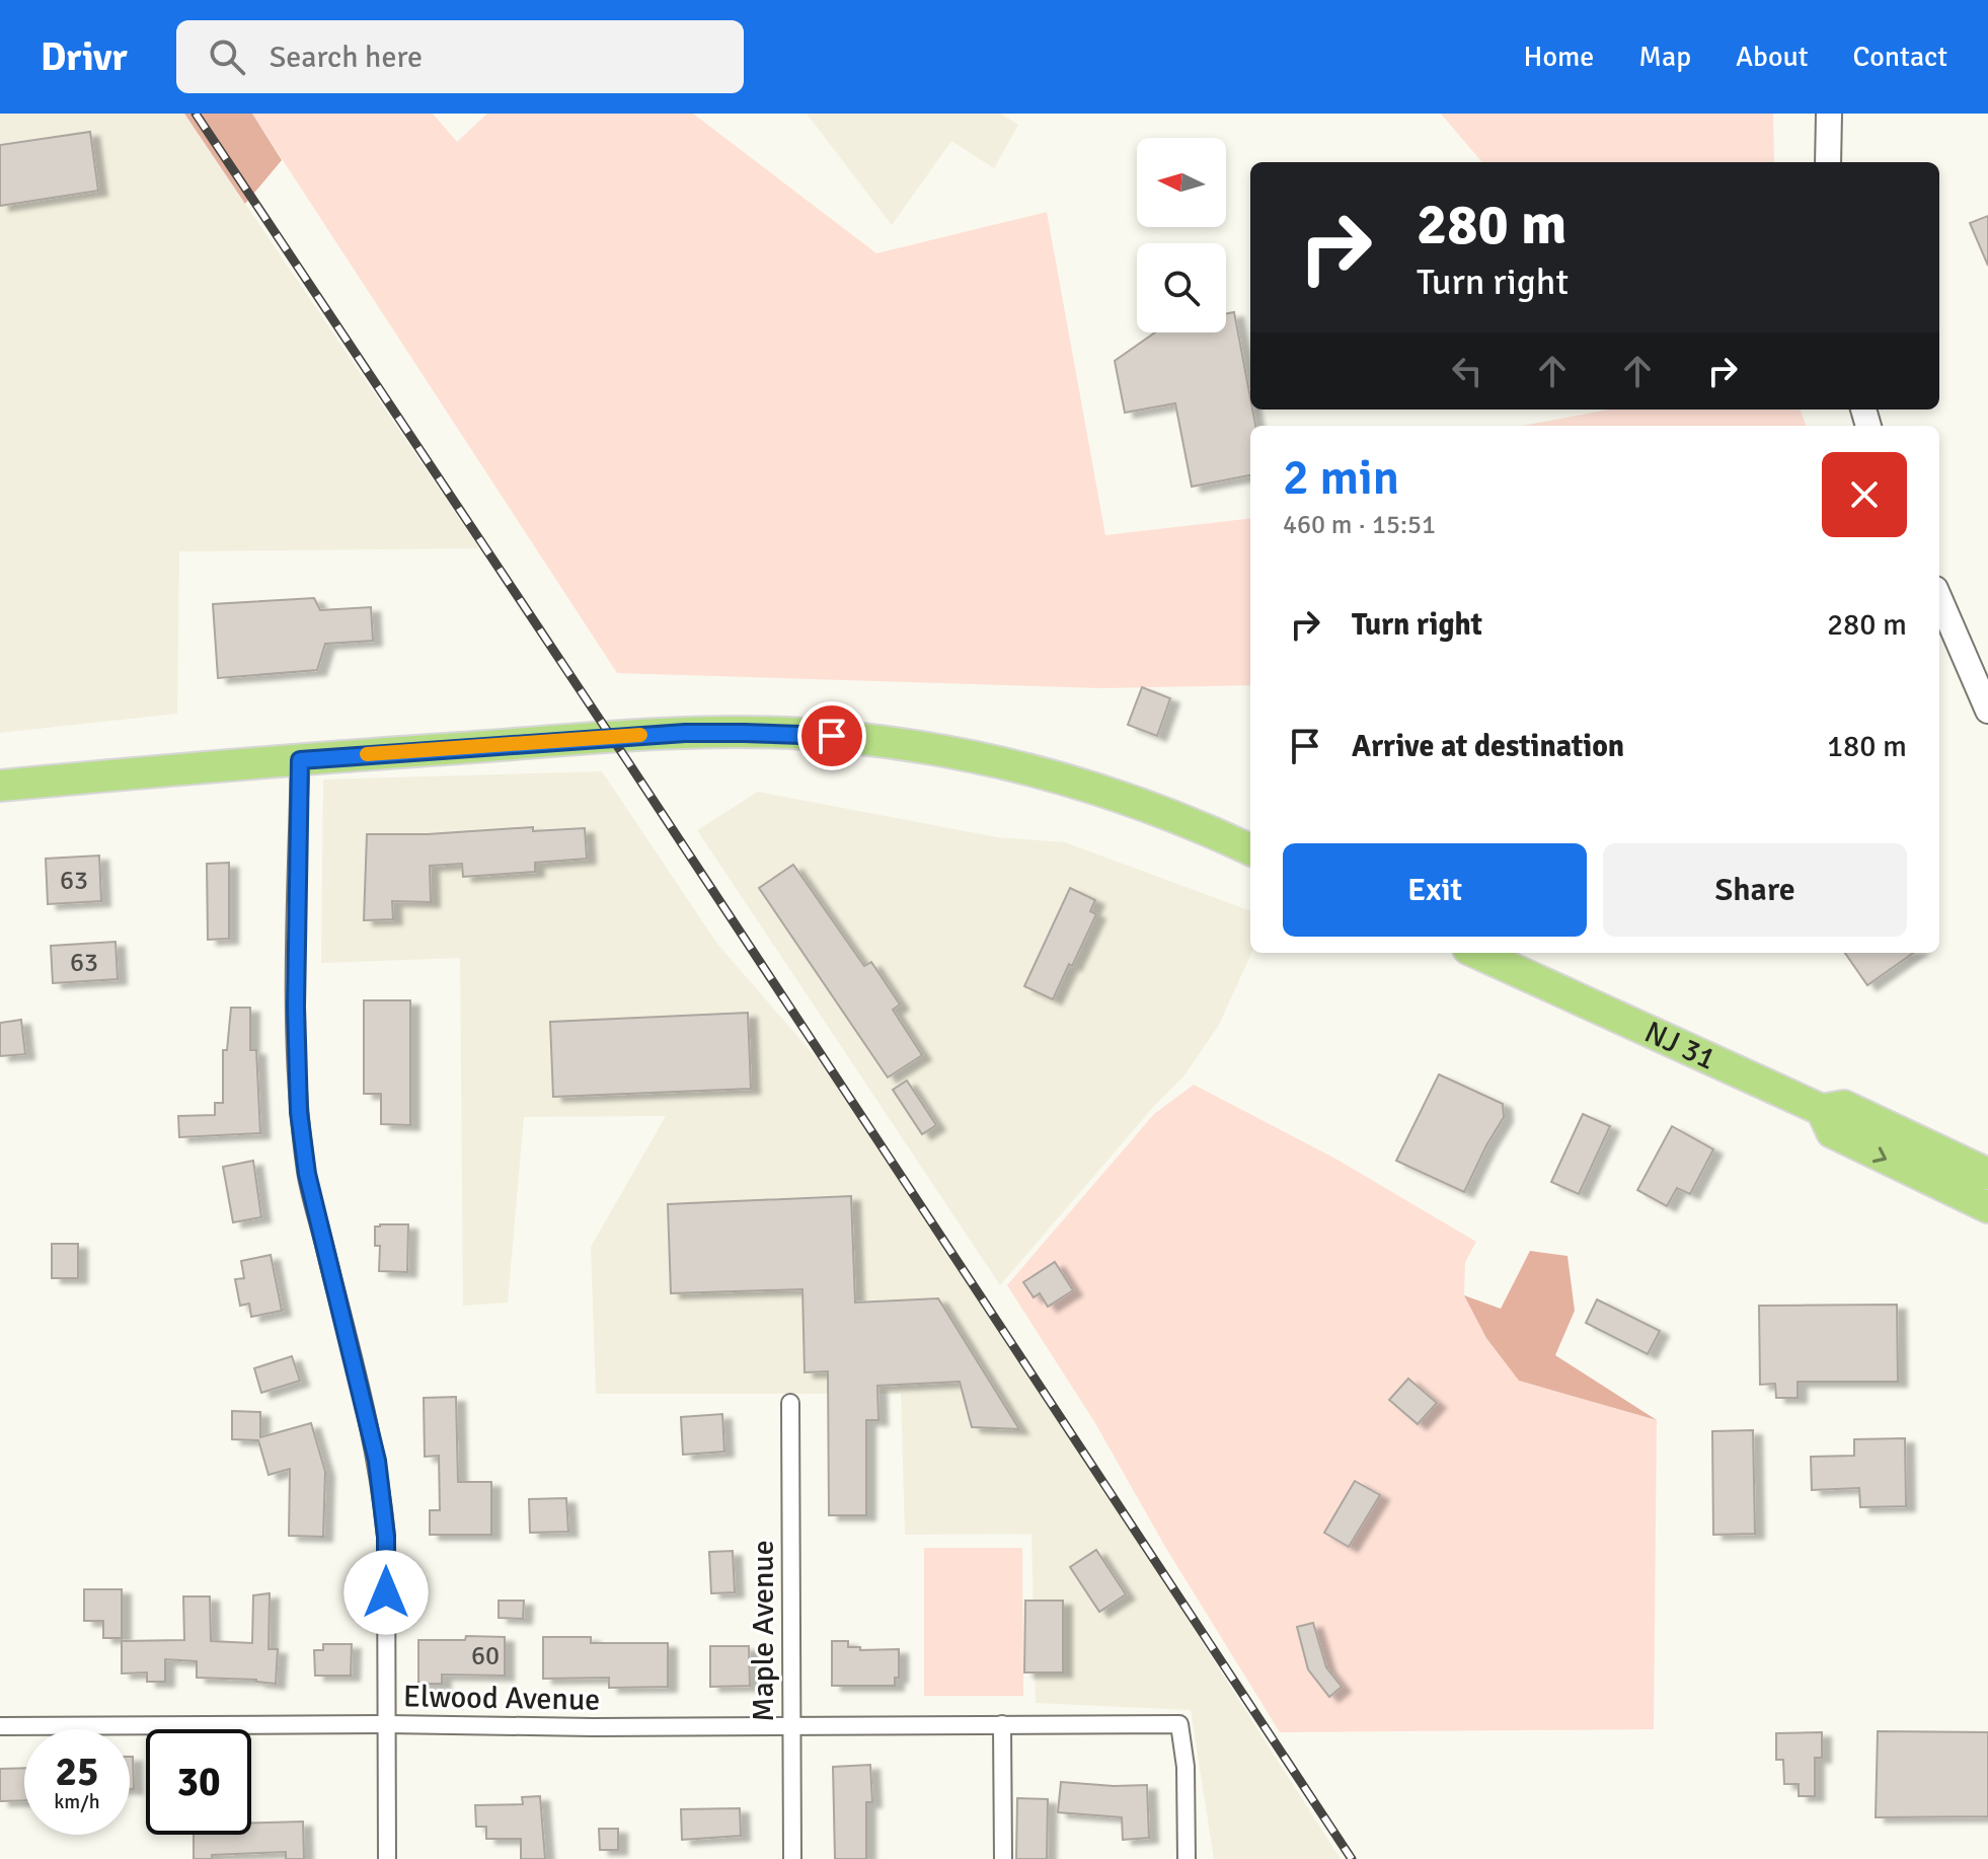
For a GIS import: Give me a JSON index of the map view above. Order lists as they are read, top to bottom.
{
  "streets": {
    "highway": ["NJ 31"],
    "street": ["Maple Avenue", "Elwood Avenue"]
  },
  "crossings": [
    ["Maple Avenue", "Elwood Avenue"]
  ],
  "house_numbers": ["63", "63", "60"],
  "north": "left",
  "page": {
    "header": "Drivr",
    "search": "Search here",
    "nav": [
      "Home",
      "Map",
      "About",
      "Contact"
    ],
    "turn": ["280 m", "Turn right"],
    "heading": ["2 min", "460 m · 15:51"],
    "list": [
      {
        "name": "Turn right",
        "value": "280 m"
      },
      {
        "name": "Arrive at destination",
        "value": "180 m"
      }
    ],
    "buttons": ["Exit", "Share"],
    "speed": "25 km/h",
    "limit": "30"
  }
}
